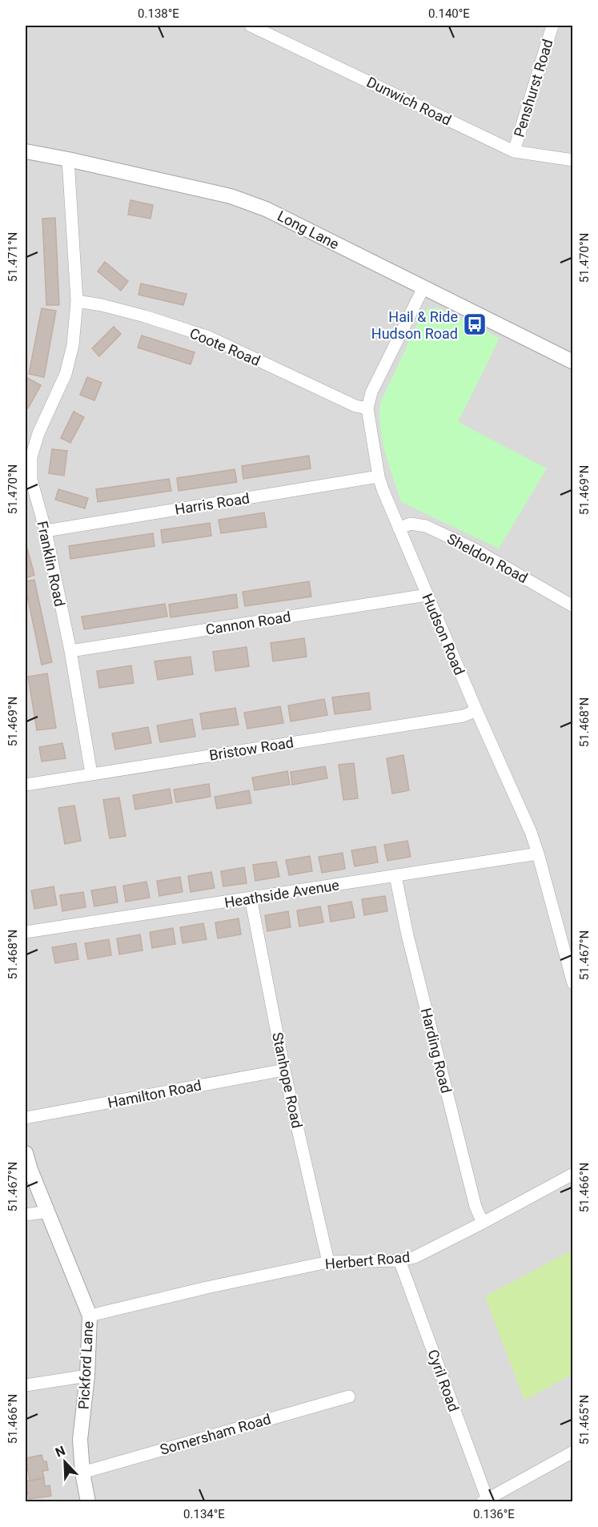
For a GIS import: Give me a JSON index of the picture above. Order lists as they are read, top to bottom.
{
  "streets": {
    "street": [
      "Penshurst Road",
      "Dunwich Road",
      "Long Lane",
      "Coote Road",
      "Harris Road",
      "Sheldon Road",
      "Franklin Road",
      "Cannon Road",
      "Hudson Road",
      "Bristow Road",
      "Heathside Avenue",
      "Harding Road",
      "Stanhope Road",
      "Hamilton Road",
      "Herbert Road",
      "Pickford Lane",
      "Cyril Road",
      "Somersham Road"
    ]
  },
  "crossings": [
    ["Penshurst Road", "Dunwich Road"],
    ["Long Lane", "Franklin Road"],
    ["Long Lane", "Hudson Road"],
    ["Coote Road", "Franklin Road"],
    ["Coote Road", "Hudson Road"],
    ["Harris Road", "Franklin Road"],
    ["Harris Road", "Hudson Road"],
    ["Sheldon Road", "Hudson Road"],
    ["Franklin Road", "Cannon Road"],
    ["Franklin Road", "Bristow Road"],
    ["Cannon Road", "Hudson Road"],
    ["Hudson Road", "Bristow Road"],
    ["Hudson Road", "Heathside Avenue"],
    ["Heathside Avenue", "Harding Road"],
    ["Heathside Avenue", "Stanhope Road"],
    ["Harding Road", "Herbert Road"],
    ["Stanhope Road", "Hamilton Road"],
    ["Stanhope Road", "Herbert Road"],
    ["Herbert Road", "Pickford Lane"],
    ["Herbert Road", "Cyril Road"],
    ["Pickford Lane", "Somersham Road"]
  ],
  "places": {
    "bus stop": ["Hail & Ride Hudson Road"]
  },
  "north": "top left",
  "coordinates": [
    "0.138°E",
    "0.140°E",
    "51.471°N",
    "51.470°N",
    "51.469°N",
    "51.468°N",
    "51.467°N",
    "51.466°N",
    "51.465°N",
    "0.134°E",
    "0.136°E"
  ]
}
